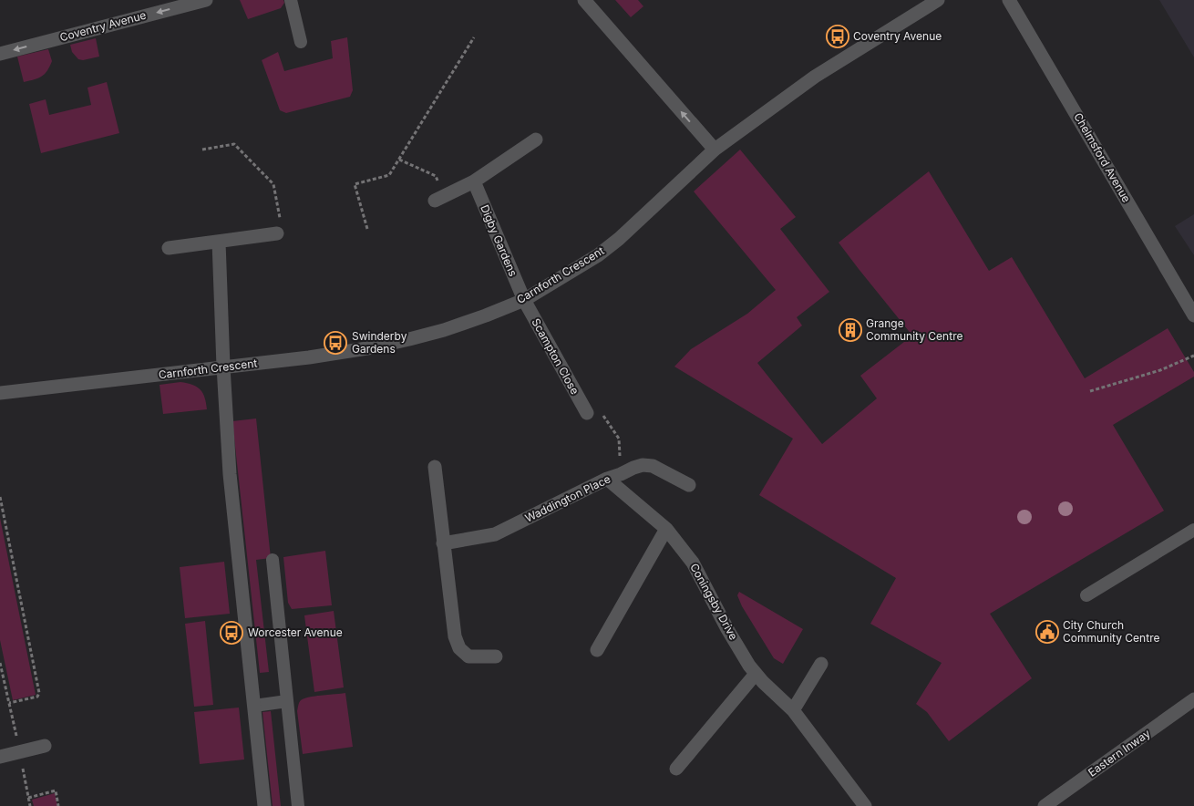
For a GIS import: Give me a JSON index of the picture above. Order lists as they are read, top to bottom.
{
  "streets": {
    "street": [
      "Coventry Avenue",
      "Chelmsford Avenue",
      "Digby Gardens",
      "Carnforth Crescent",
      "Scampton Close",
      "Waddington Place",
      "Coningsby Drive",
      "Eastern Inway"
    ]
  },
  "crossings": [
    ["Digby Gardens", "Carnforth Crescent"],
    ["Digby Gardens", "Scampton Close"],
    ["Carnforth Crescent", "Scampton Close"],
    ["Waddington Place", "Coningsby Drive"]
  ],
  "one_way": ["Coventry Avenue"],
  "places": {
    "bus stop": ["Coventry Avenue", "Swinderby Gardens", "Worcester Avenue"],
    "building": ["Grange Community Centre"],
    "public building": ["City Church Community Centre"]
  }
}
